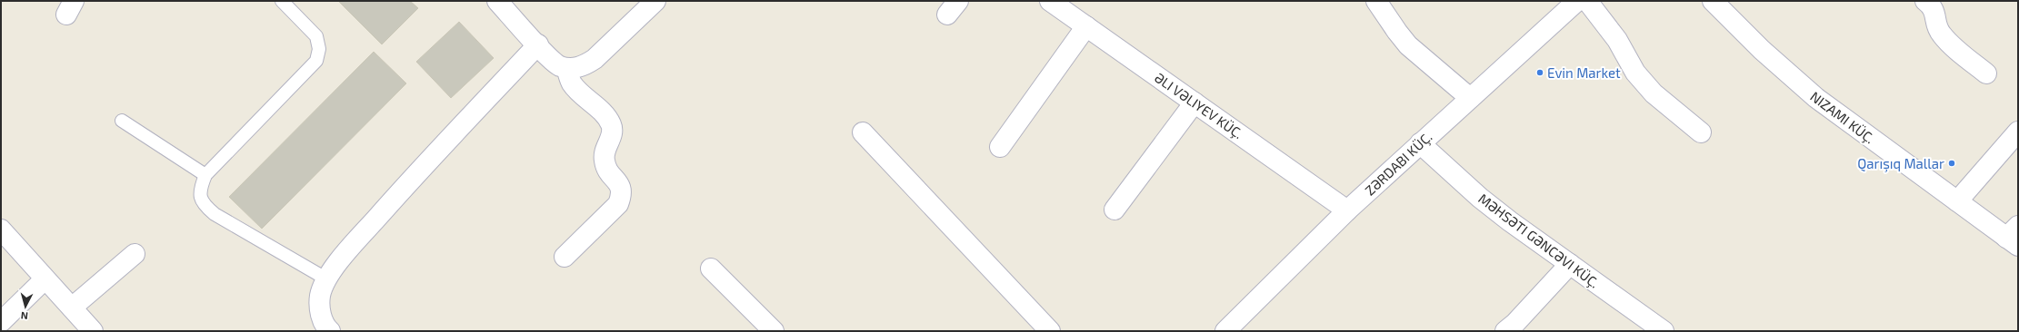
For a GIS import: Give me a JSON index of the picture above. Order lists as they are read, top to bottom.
{
  "streets": {
    "street": [
      "ƏLI VƏLIYEV KÜÇ.",
      "NIZAMI KÜÇ.",
      "ZƏRDABI KÜÇ.",
      "MƏHSƏTI GƏNCƏVI KÜÇ."
    ]
  },
  "crossings": [
    ["ƏLI VƏLIYEV KÜÇ.", "ZƏRDABI KÜÇ."],
    ["ZƏRDABI KÜÇ.", "MƏHSƏTI GƏNCƏVI KÜÇ."]
  ],
  "places": ["Evin Market", "Qarışıq Mallar"],
  "north": "bottom"
}
